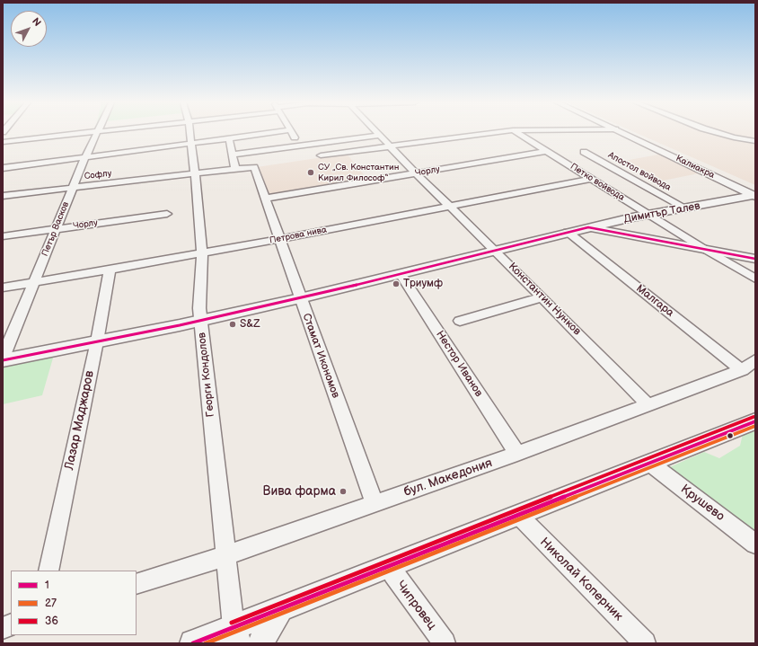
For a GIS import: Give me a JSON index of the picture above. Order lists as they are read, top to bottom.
{
  "streets": {
    "street": [
      "Калиакра",
      "Чорлу",
      "Апостол войвода",
      "Софлу",
      "Петко войвода",
      "Димитър Талев",
      "Петър Васков",
      "Петрова нива",
      "Константин Нунков",
      "Малгара",
      "Стамат Икономов",
      "Нестор Иванов",
      "Георги Кондолов",
      "Лазар Маджаров",
      "бул. Македония",
      "Крушево",
      "Николай Коперник",
      "Чипровец"
    ]
  },
  "crossings": [
    ["Калиакра", "Димитър Талев"],
    ["Чорлу", "Петко войвода"],
    ["Чорлу", "Петър Васков"],
    ["Чорлу", "Константин Нунков"],
    ["Чорлу", "Стамат Икономов"],
    ["Апостол войвода", "Димитър Талев"],
    ["Софлу", "Петър Васков"],
    ["Софлу", "Стамат Икономов"],
    ["Софлу", "Георги Кондолов"],
    ["Петко войвода", "Димитър Талев"],
    ["Петко войвода", "Петрова нива"],
    ["Димитър Талев", "Петър Васков"],
    ["Димитър Талев", "Константин Нунков"],
    ["Димитър Талев", "Малгара"],
    ["Димитър Талев", "Стамат Икономов"],
    ["Димитър Талев", "Нестор Иванов"],
    ["Димитър Талев", "Георги Кондолов"],
    ["Димитър Талев", "Лазар Маджаров"],
    ["Петър Васков", "Петрова нива"],
    ["Петрова нива", "Константин Нунков"],
    ["Петрова нива", "Стамат Икономов"],
    ["Петрова нива", "Георги Кондолов"],
    ["Петрова нива", "Лазар Маджаров"],
    ["Константин Нунков", "бул. Македония"],
    ["Малгара", "бул. Македония"],
    ["Стамат Икономов", "бул. Македония"],
    ["Нестор Иванов", "бул. Македония"],
    ["Георги Кондолов", "бул. Македония"]
  ],
  "places": [
    "СУ „Св. Константин Кирил Философ“",
    "Триумф",
    "S&Z",
    "Вива фарма"
  ],
  "lines": ["transit line 1", "transit line 36", "transit line 27"],
  "legend": ["1", "27", "36"],
  "north": "top right"
}
